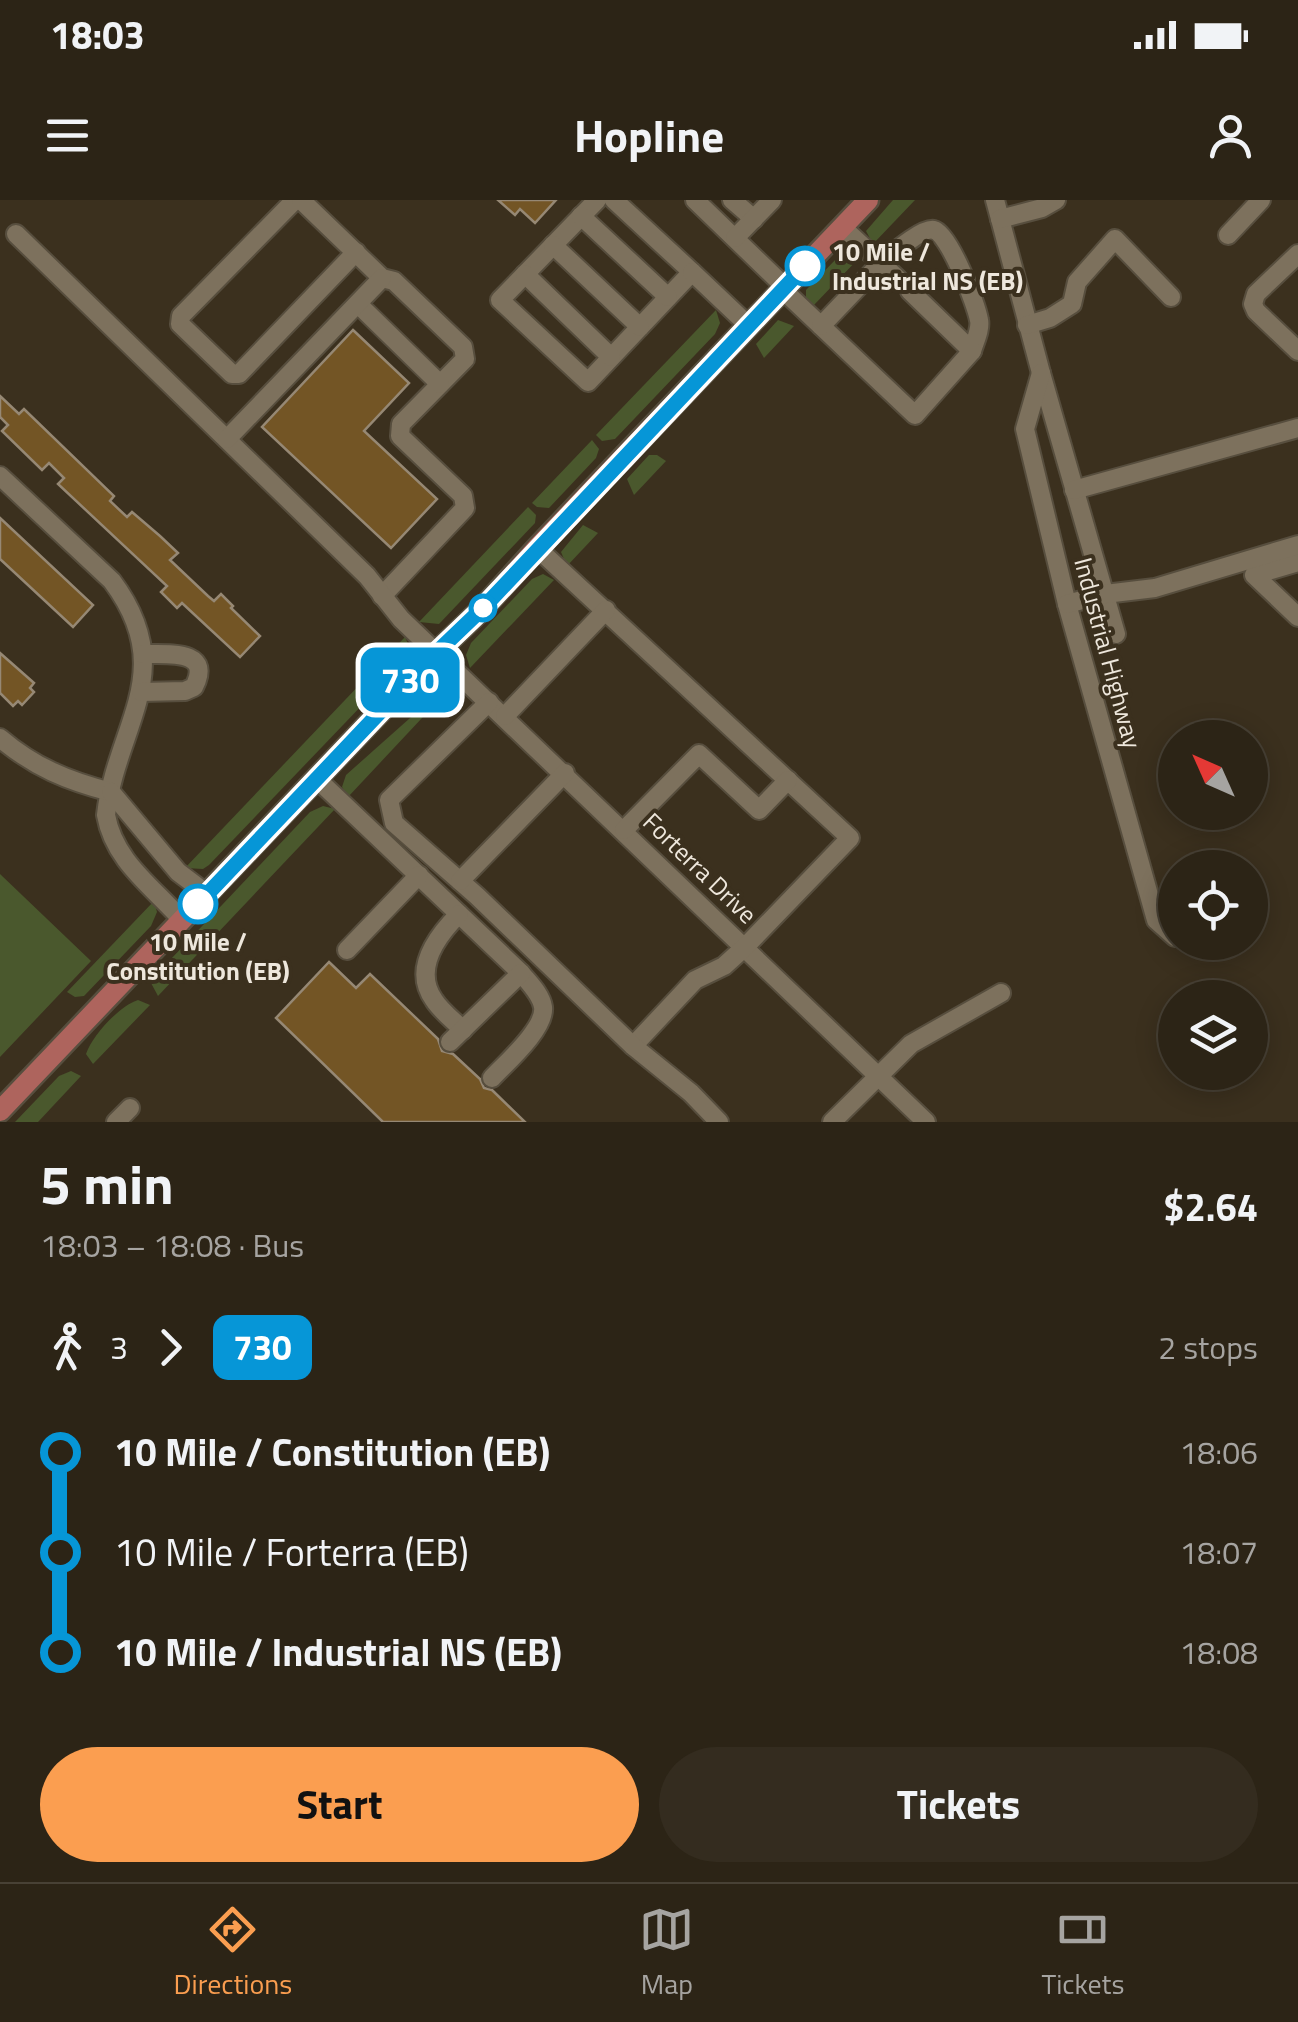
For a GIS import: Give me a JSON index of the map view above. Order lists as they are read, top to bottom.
{
  "streets": {
    "street": ["Industrial Highway", "Forterra Drive"]
  },
  "places": ["10 Mile / Industrial NS (EB)", "10 Mile / Constitution (EB)"],
  "lines": ["bus line 730"],
  "north": "top left",
  "page": {
    "status": "18:03",
    "header": "Hopline",
    "on_map": "730",
    "heading": ["5 min", "18:03 – 18:08 · Bus", "$2.64"],
    "legs": ["3", "730", "2 stops"],
    "list": [
      {
        "name": "10 Mile / Constitution (EB)",
        "value": "18:06"
      },
      {
        "name": "10 Mile / Forterra (EB)",
        "value": "18:07"
      },
      {
        "name": "10 Mile / Industrial NS (EB)",
        "value": "18:08"
      }
    ],
    "buttons": ["Start", "Tickets"],
    "tabs": ["Directions", "Map", "Tickets"]
  }
}
